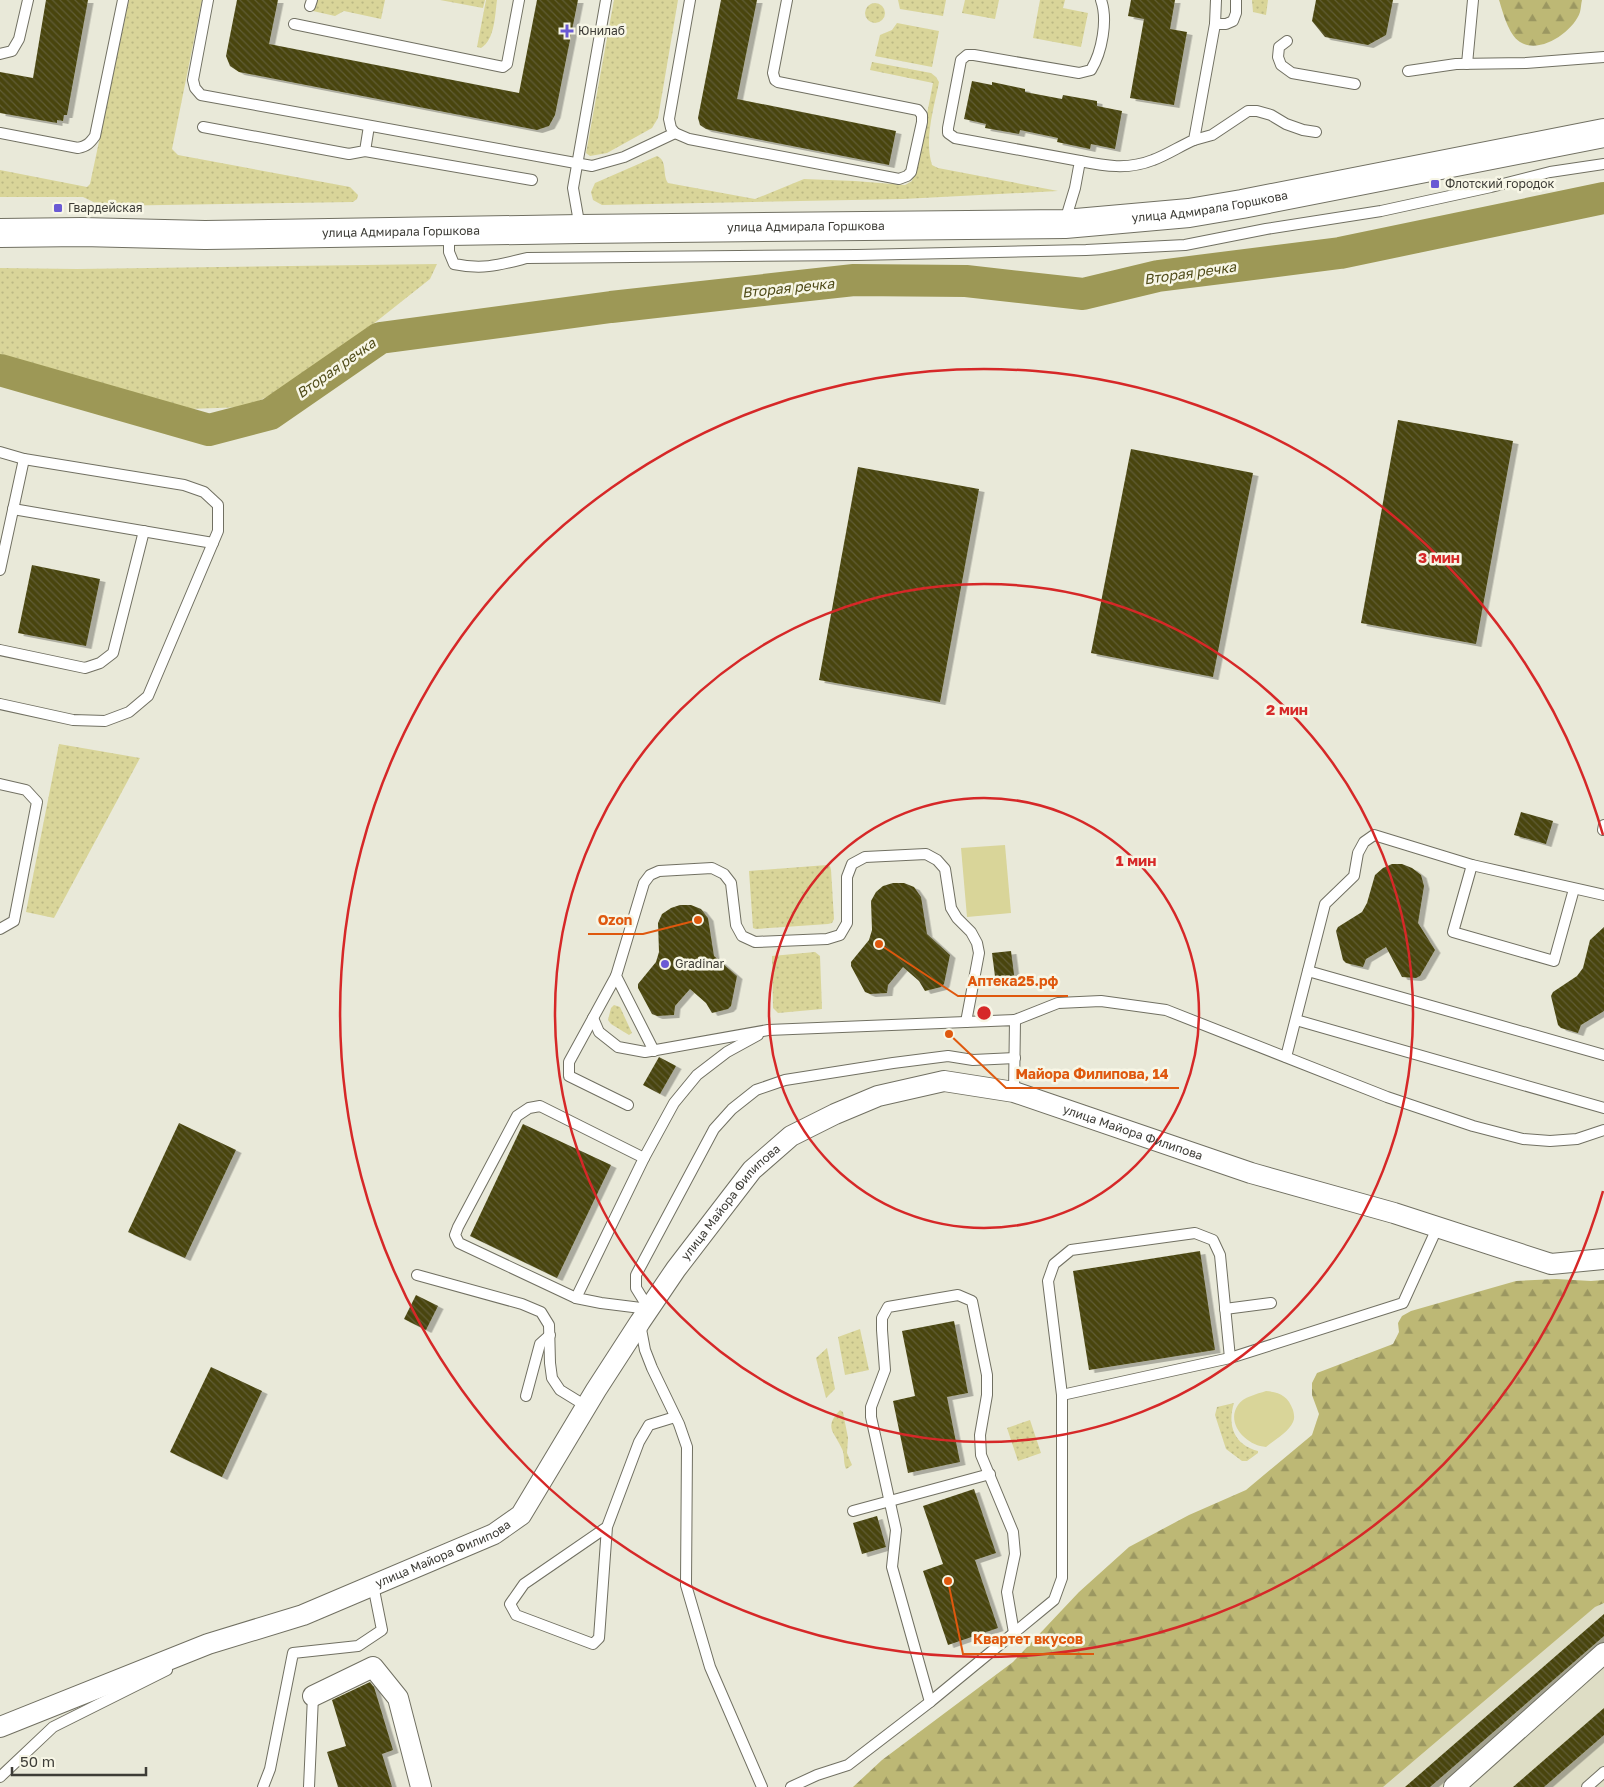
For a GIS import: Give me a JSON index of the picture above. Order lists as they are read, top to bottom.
{
  "streets": {
    "main road": ["улица Адмирала Горшкова"],
    "street": ["улица Майора Филипова"]
  },
  "water": ["Вторая речка"],
  "places": {
    "health": ["Юнилаб"],
    "transit": ["Флотский городок", "Гвардейская"],
    "other": [
      "Ozon",
      "Аптека25.рф",
      "Gradinar",
      "Майора Филипова, 14",
      "Квартет вкусов"
    ]
  },
  "scale_bar": "50 m",
  "rings": ["3 мин", "2 мин", "1 мин"]
}
